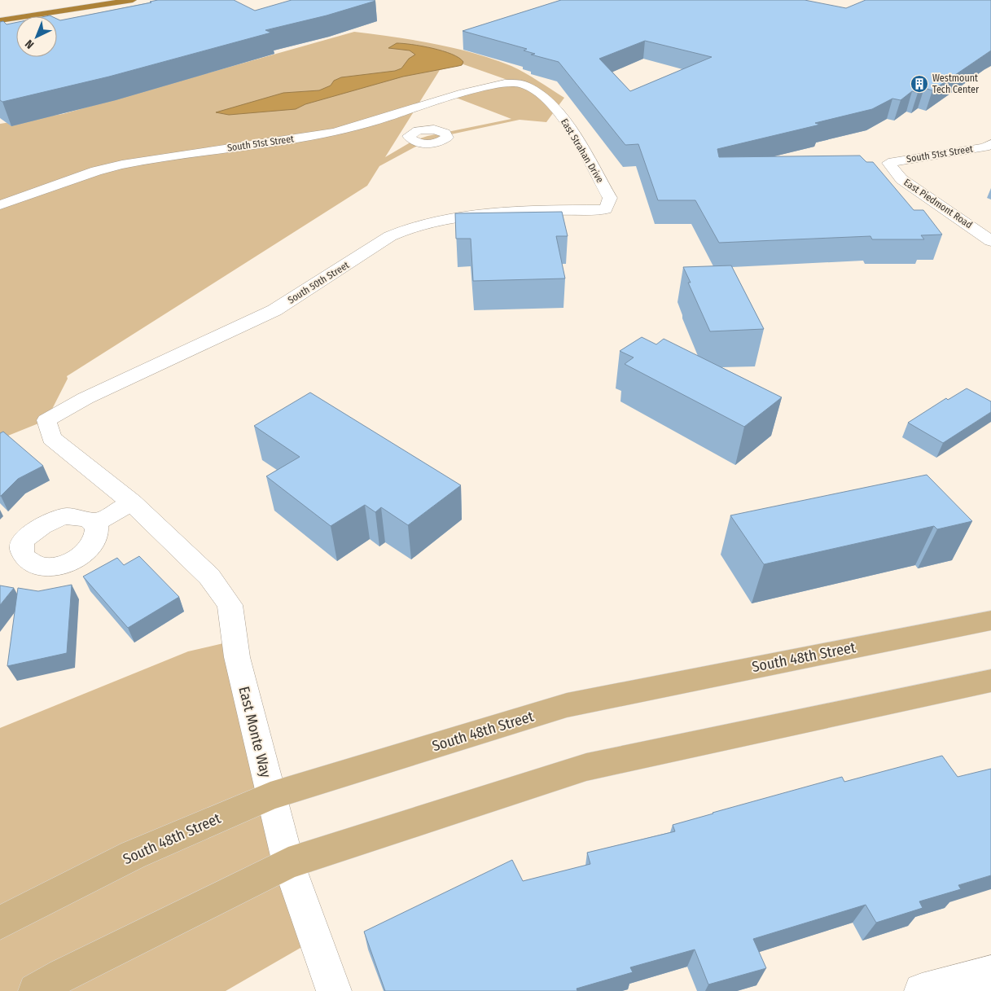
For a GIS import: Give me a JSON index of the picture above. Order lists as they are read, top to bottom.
{
  "streets": {
    "main road": ["South 48th Street"],
    "street": [
      "South 51st Street",
      "East Strahan Drive",
      "East Piedmont Road",
      "South 50th Street",
      "East Monte Way"
    ]
  },
  "crossings": [
    ["South 51st Street", "East Strahan Drive"],
    ["South 51st Street", "East Piedmont Road"],
    ["East Strahan Drive", "South 50th Street"],
    ["South 50th Street", "East Monte Way"],
    ["South 48th Street", "East Monte Way"]
  ],
  "places": {
    "building": ["Westmount Tech Center"]
  },
  "north": "bottom left"
}
